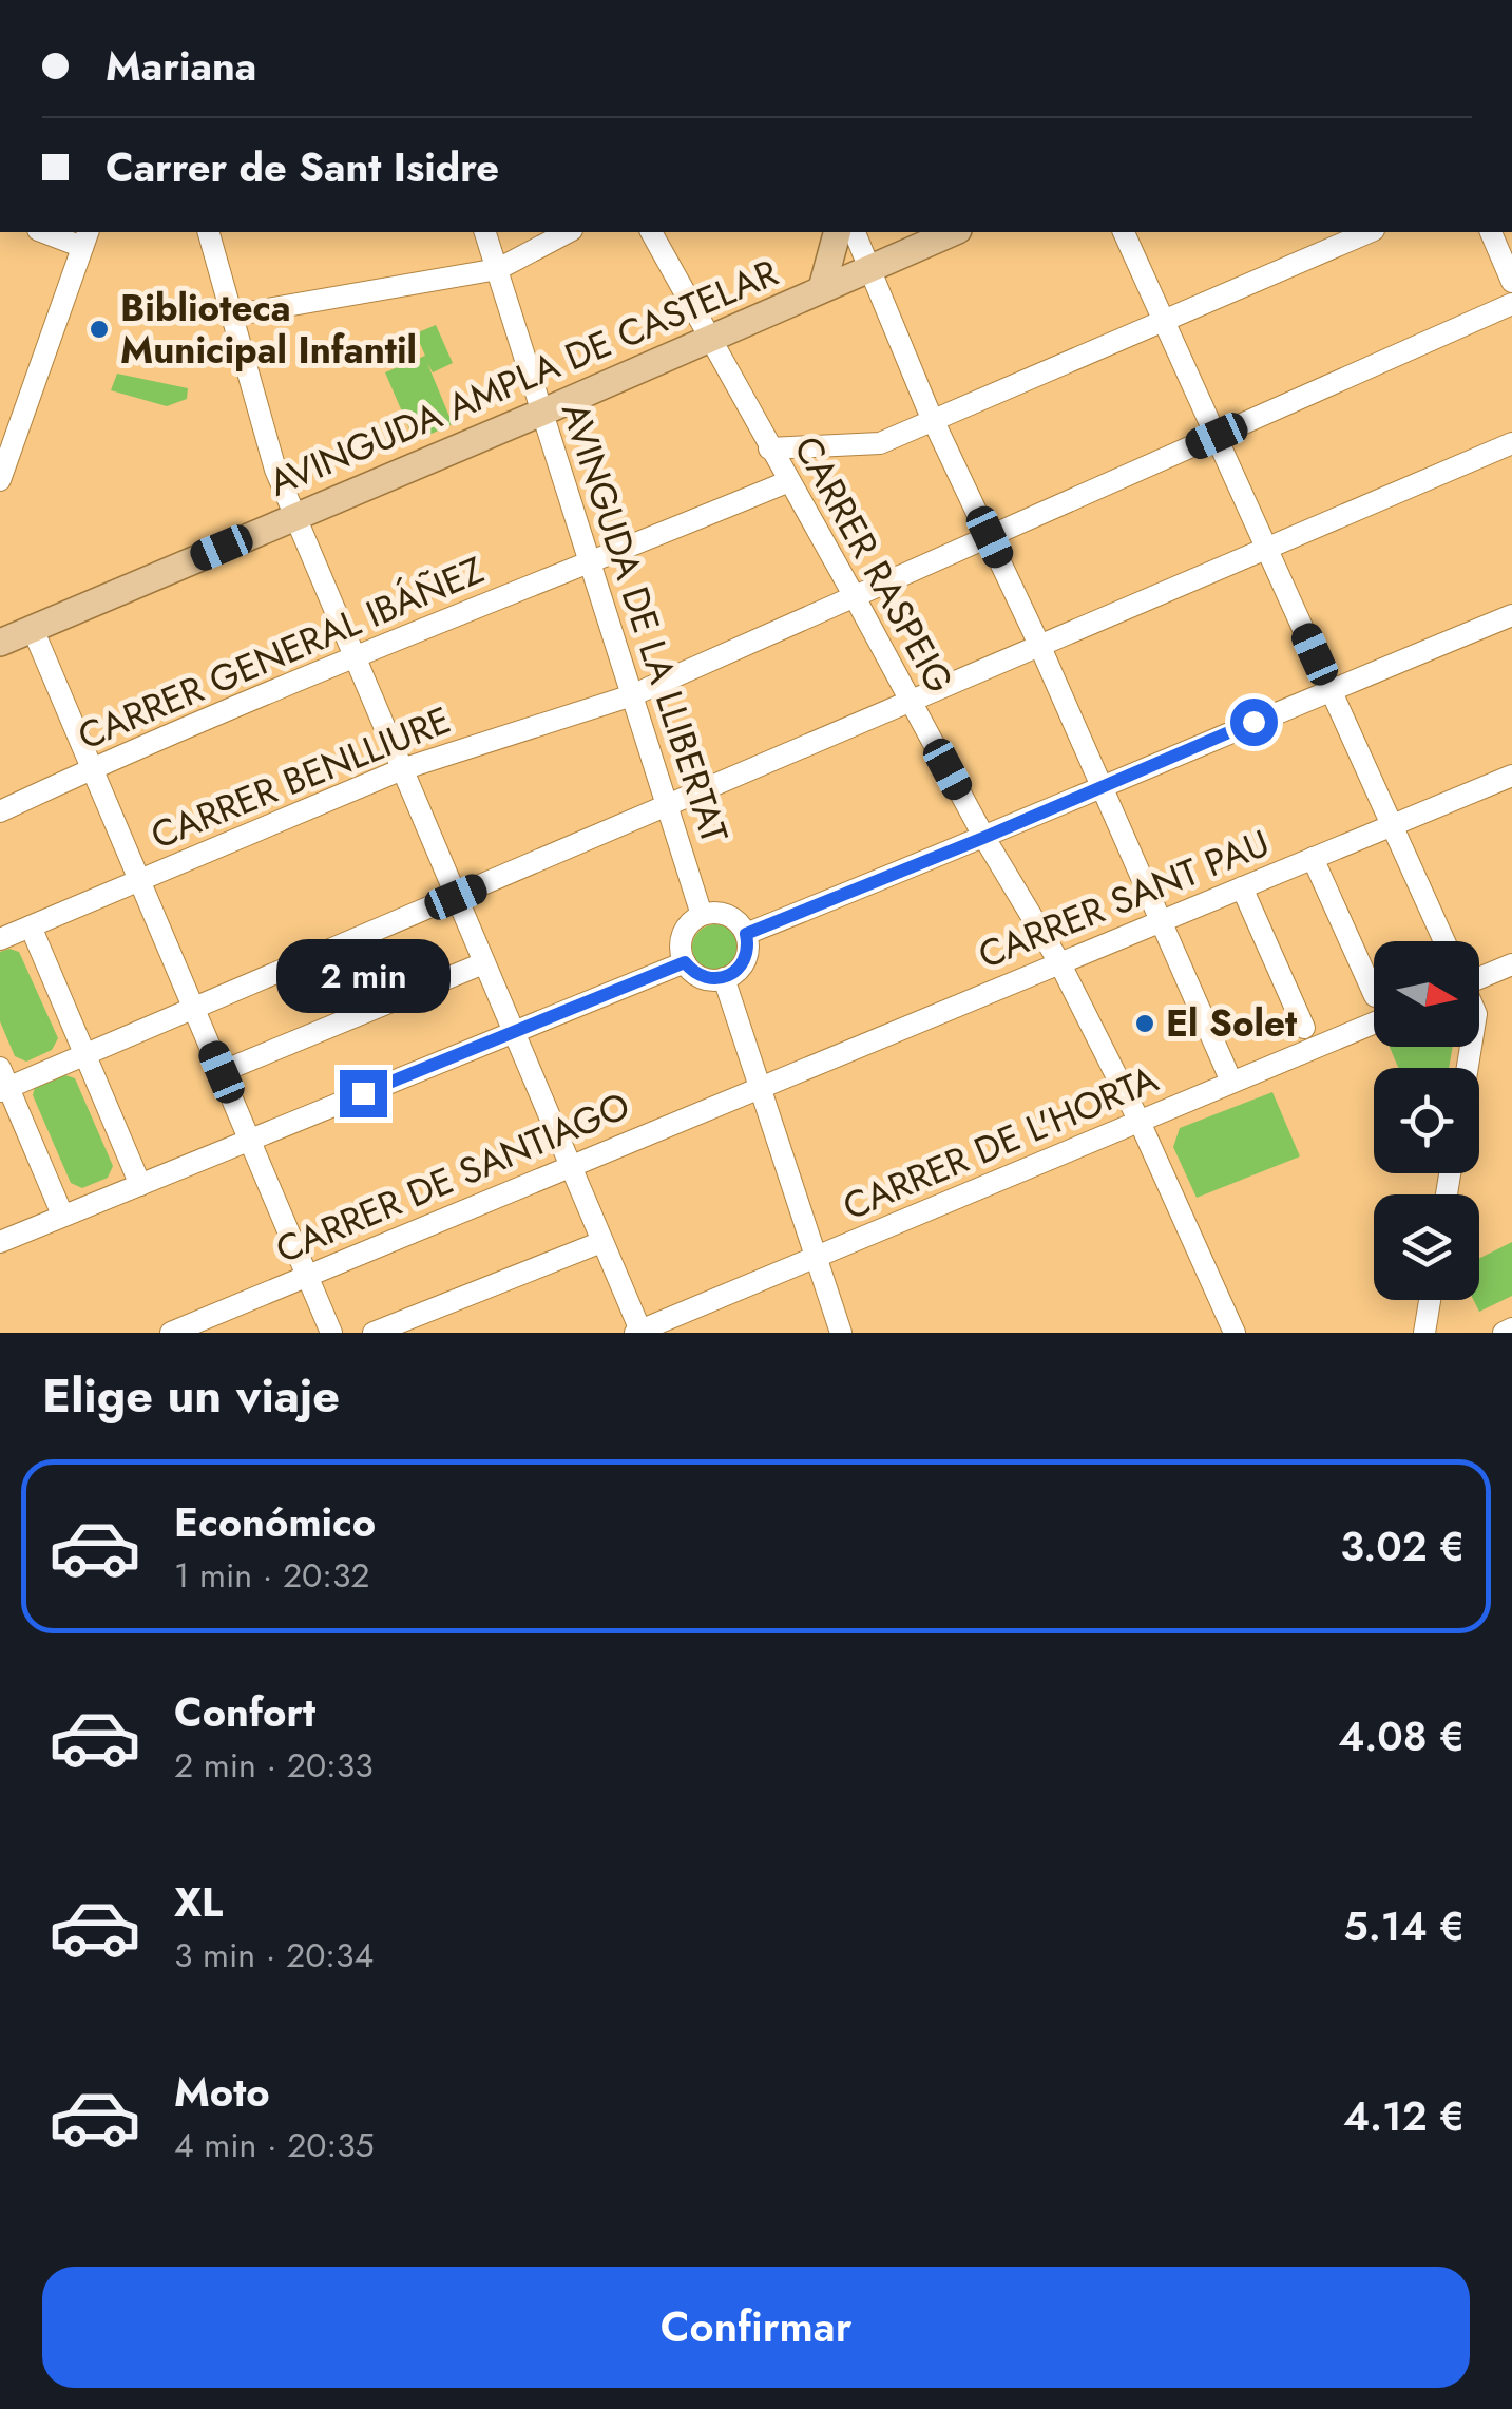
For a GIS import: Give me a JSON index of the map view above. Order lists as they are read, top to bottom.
{
  "streets": {
    "main road": ["AVINGUDA AMPLA DE CASTELAR"],
    "street": [
      "CARRER RASPEIG",
      "AVINGUDA DE LA LLIBERTAT",
      "CARRER GENERAL IBÁÑEZ",
      "CARRER BENLLIURE",
      "CARRER SANT PAU",
      "CARRER DE L'HORTA",
      "CARRER DE SANTIAGO"
    ]
  },
  "crossings": [
    ["AVINGUDA AMPLA DE CASTELAR", "CARRER RASPEIG"],
    ["AVINGUDA AMPLA DE CASTELAR", "AVINGUDA DE LA LLIBERTAT"],
    ["CARRER RASPEIG", "CARRER GENERAL IBÁÑEZ"],
    ["CARRER RASPEIG", "CARRER BENLLIURE"],
    ["CARRER RASPEIG", "CARRER SANT PAU"],
    ["CARRER RASPEIG", "CARRER DE L'HORTA"],
    ["AVINGUDA DE LA LLIBERTAT", "CARRER GENERAL IBÁÑEZ"],
    ["AVINGUDA DE LA LLIBERTAT", "CARRER BENLLIURE"],
    ["CARRER SANT PAU", "CARRER DE SANTIAGO"]
  ],
  "places": ["Biblioteca Municipal Infantil", "El Solet"],
  "north": "right",
  "page": {
    "banner": ["Mariana", "Carrer de Sant Isidre"],
    "bubble": "2 min",
    "heading": "Elige un viaje",
    "list": [
      {
        "name": "Económico",
        "note": "1 min · 20:32",
        "value": "3.02 €"
      },
      {
        "name": "Confort",
        "note": "2 min · 20:33",
        "value": "4.08 €"
      },
      {
        "name": "XL",
        "note": "3 min · 20:34",
        "value": "5.14 €"
      },
      {
        "name": "Moto",
        "note": "4 min · 20:35",
        "value": "4.12 €"
      }
    ],
    "buttons": "Confirmar"
  }
}
